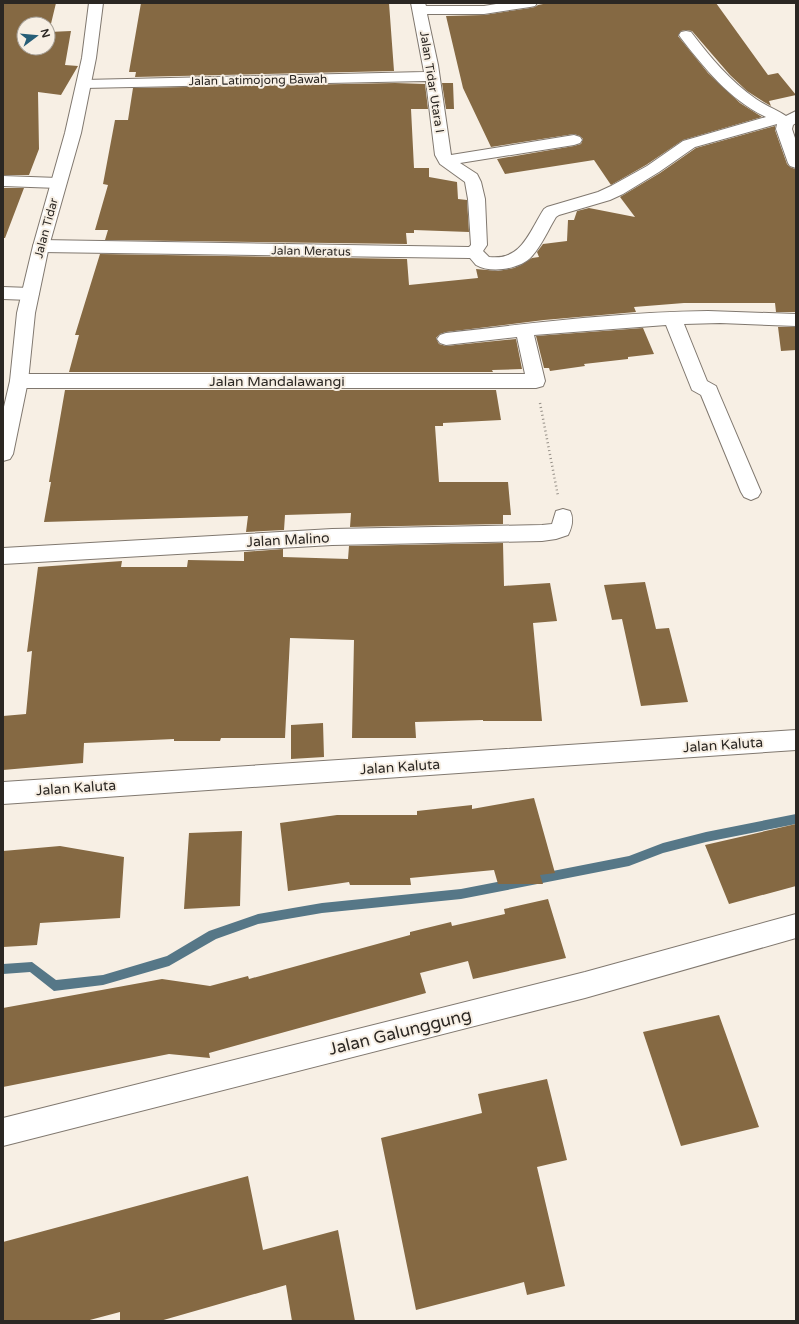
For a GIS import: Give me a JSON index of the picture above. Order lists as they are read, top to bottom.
{
  "streets": {
    "street": [
      "Jalan Latimojong Bawah",
      "Jalan Tidar Utara I",
      "Jalan Tidar",
      "Jalan Meratus",
      "Jalan Mandalawangi",
      "Jalan Malino",
      "Jalan Kaluta",
      "Jalan Galunggung"
    ]
  },
  "crossings": [
    ["Jalan Latimojong Bawah", "Jalan Tidar Utara I"],
    ["Jalan Latimojong Bawah", "Jalan Tidar"],
    ["Jalan Tidar", "Jalan Meratus"],
    ["Jalan Tidar", "Jalan Mandalawangi"]
  ],
  "north": "right"
}
